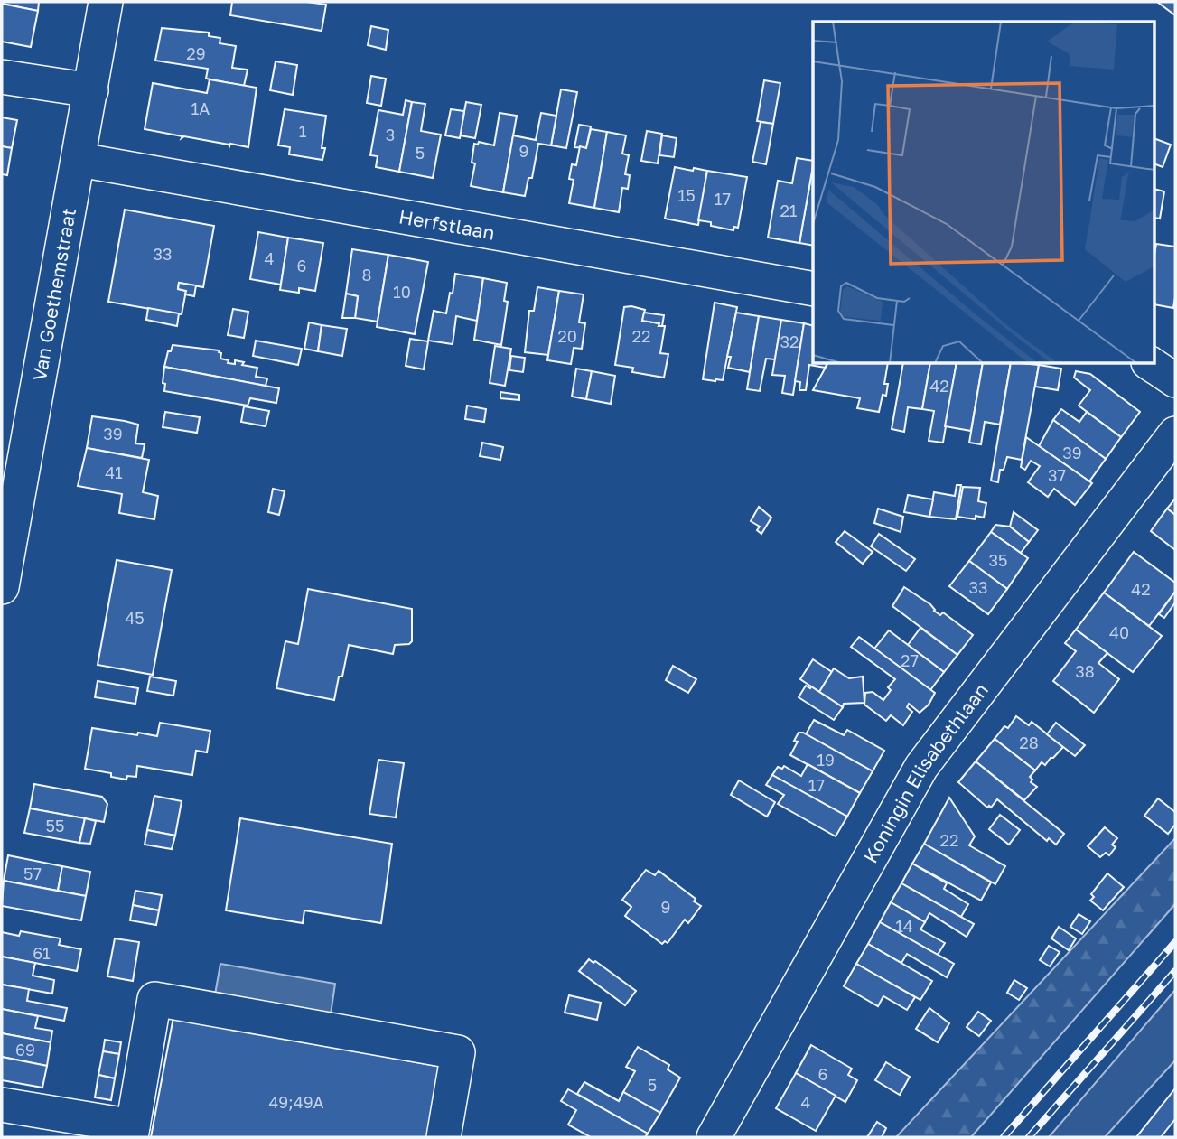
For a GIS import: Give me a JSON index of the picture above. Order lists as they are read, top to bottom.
{
  "streets": {
    "street": ["Herfstlaan", "Van Goethemstraat", "Koningin Elisabethlaan"]
  },
  "crossings": [
    ["Herfstlaan", "Van Goethemstraat"]
  ],
  "house_numbers": [
    "29",
    "1A",
    "1",
    "3",
    "9",
    "5",
    "15",
    "17",
    "21",
    "33",
    "4",
    "6",
    "8",
    "10",
    "20",
    "22",
    "32",
    "42",
    "39",
    "39",
    "41",
    "37",
    "35",
    "33",
    "42",
    "45",
    "40",
    "27",
    "38",
    "28",
    "19",
    "17",
    "55",
    "22",
    "57",
    "9",
    "14",
    "61",
    "69",
    "6",
    "5",
    "49;49A",
    "4"
  ]
}
